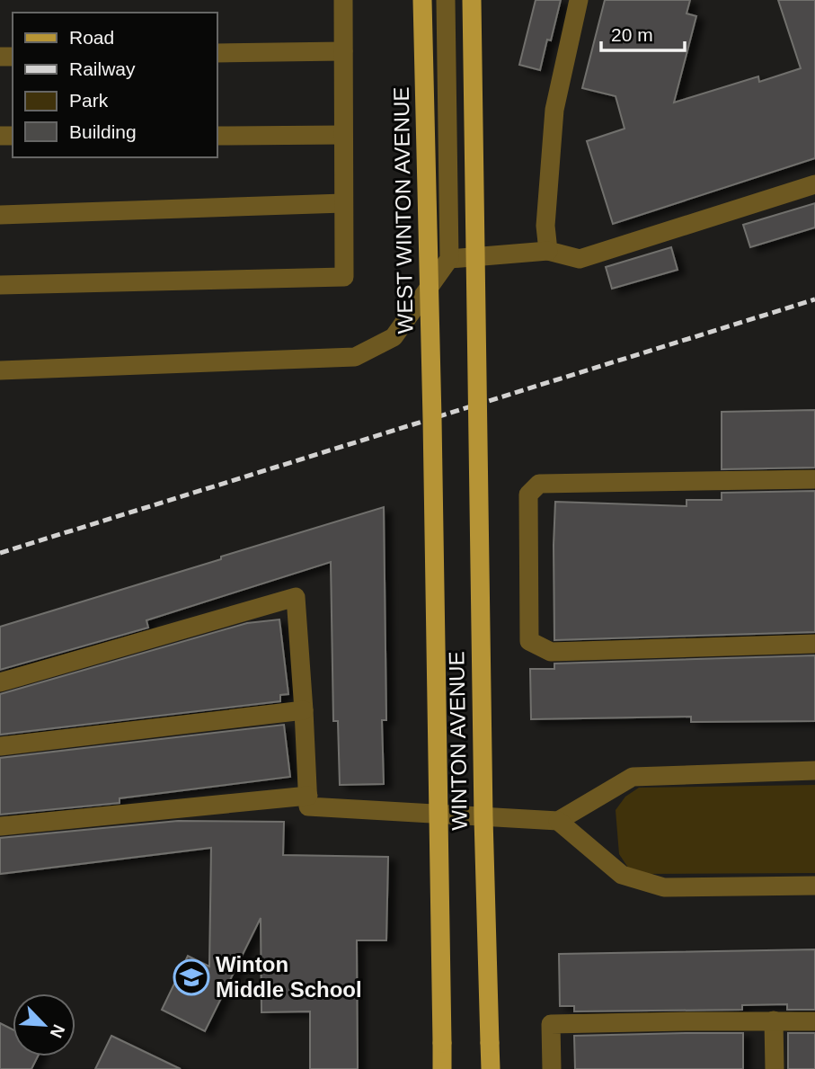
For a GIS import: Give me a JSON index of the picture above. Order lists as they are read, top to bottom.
{
  "streets": {
    "main road": ["WEST WINTON AVENUE", "WINTON AVENUE"]
  },
  "crossings": [
    ["WEST WINTON AVENUE", "WINTON AVENUE"]
  ],
  "places": {
    "school or university": ["Winton Middle School"]
  },
  "legend": [
    "Road",
    "Railway",
    "Park",
    "Building"
  ],
  "scale_bar": "20 m",
  "north": "bottom right"
}
